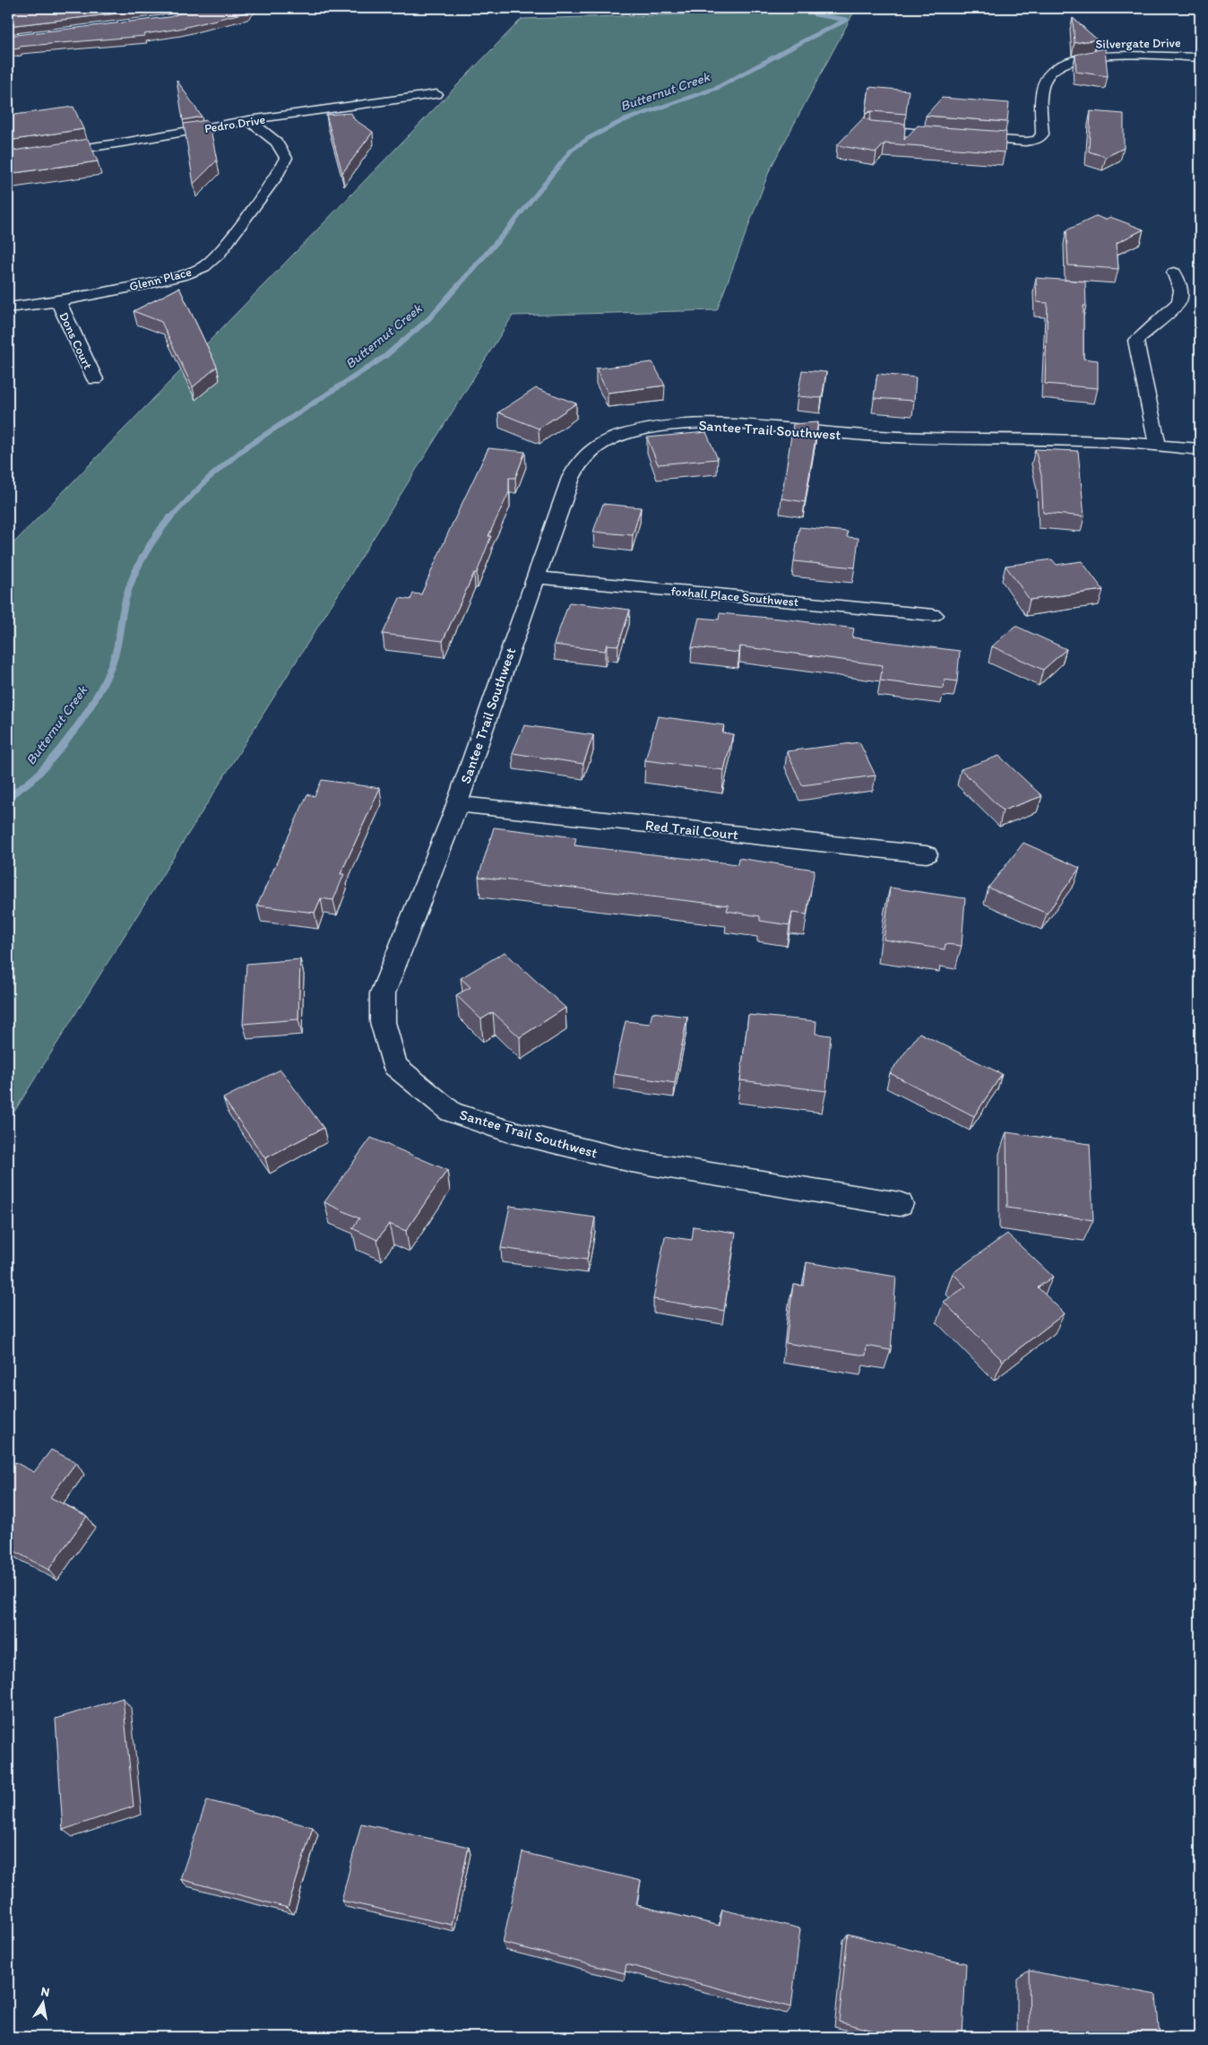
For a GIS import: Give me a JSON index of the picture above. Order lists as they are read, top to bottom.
{
  "streets": {
    "street": [
      "Silvergate Drive",
      "Pedro Drive",
      "Glenn Place",
      "Dons Court",
      "Santee Trail Southwest",
      "foxhall Place Southwest",
      "Red Trail Court"
    ]
  },
  "crossings": [
    ["Pedro Drive", "Glenn Place"],
    ["Glenn Place", "Dons Court"],
    ["Santee Trail Southwest", "foxhall Place Southwest"],
    ["Santee Trail Southwest", "Red Trail Court"]
  ],
  "water": ["Butternut Creek"],
  "north": "top"
}
